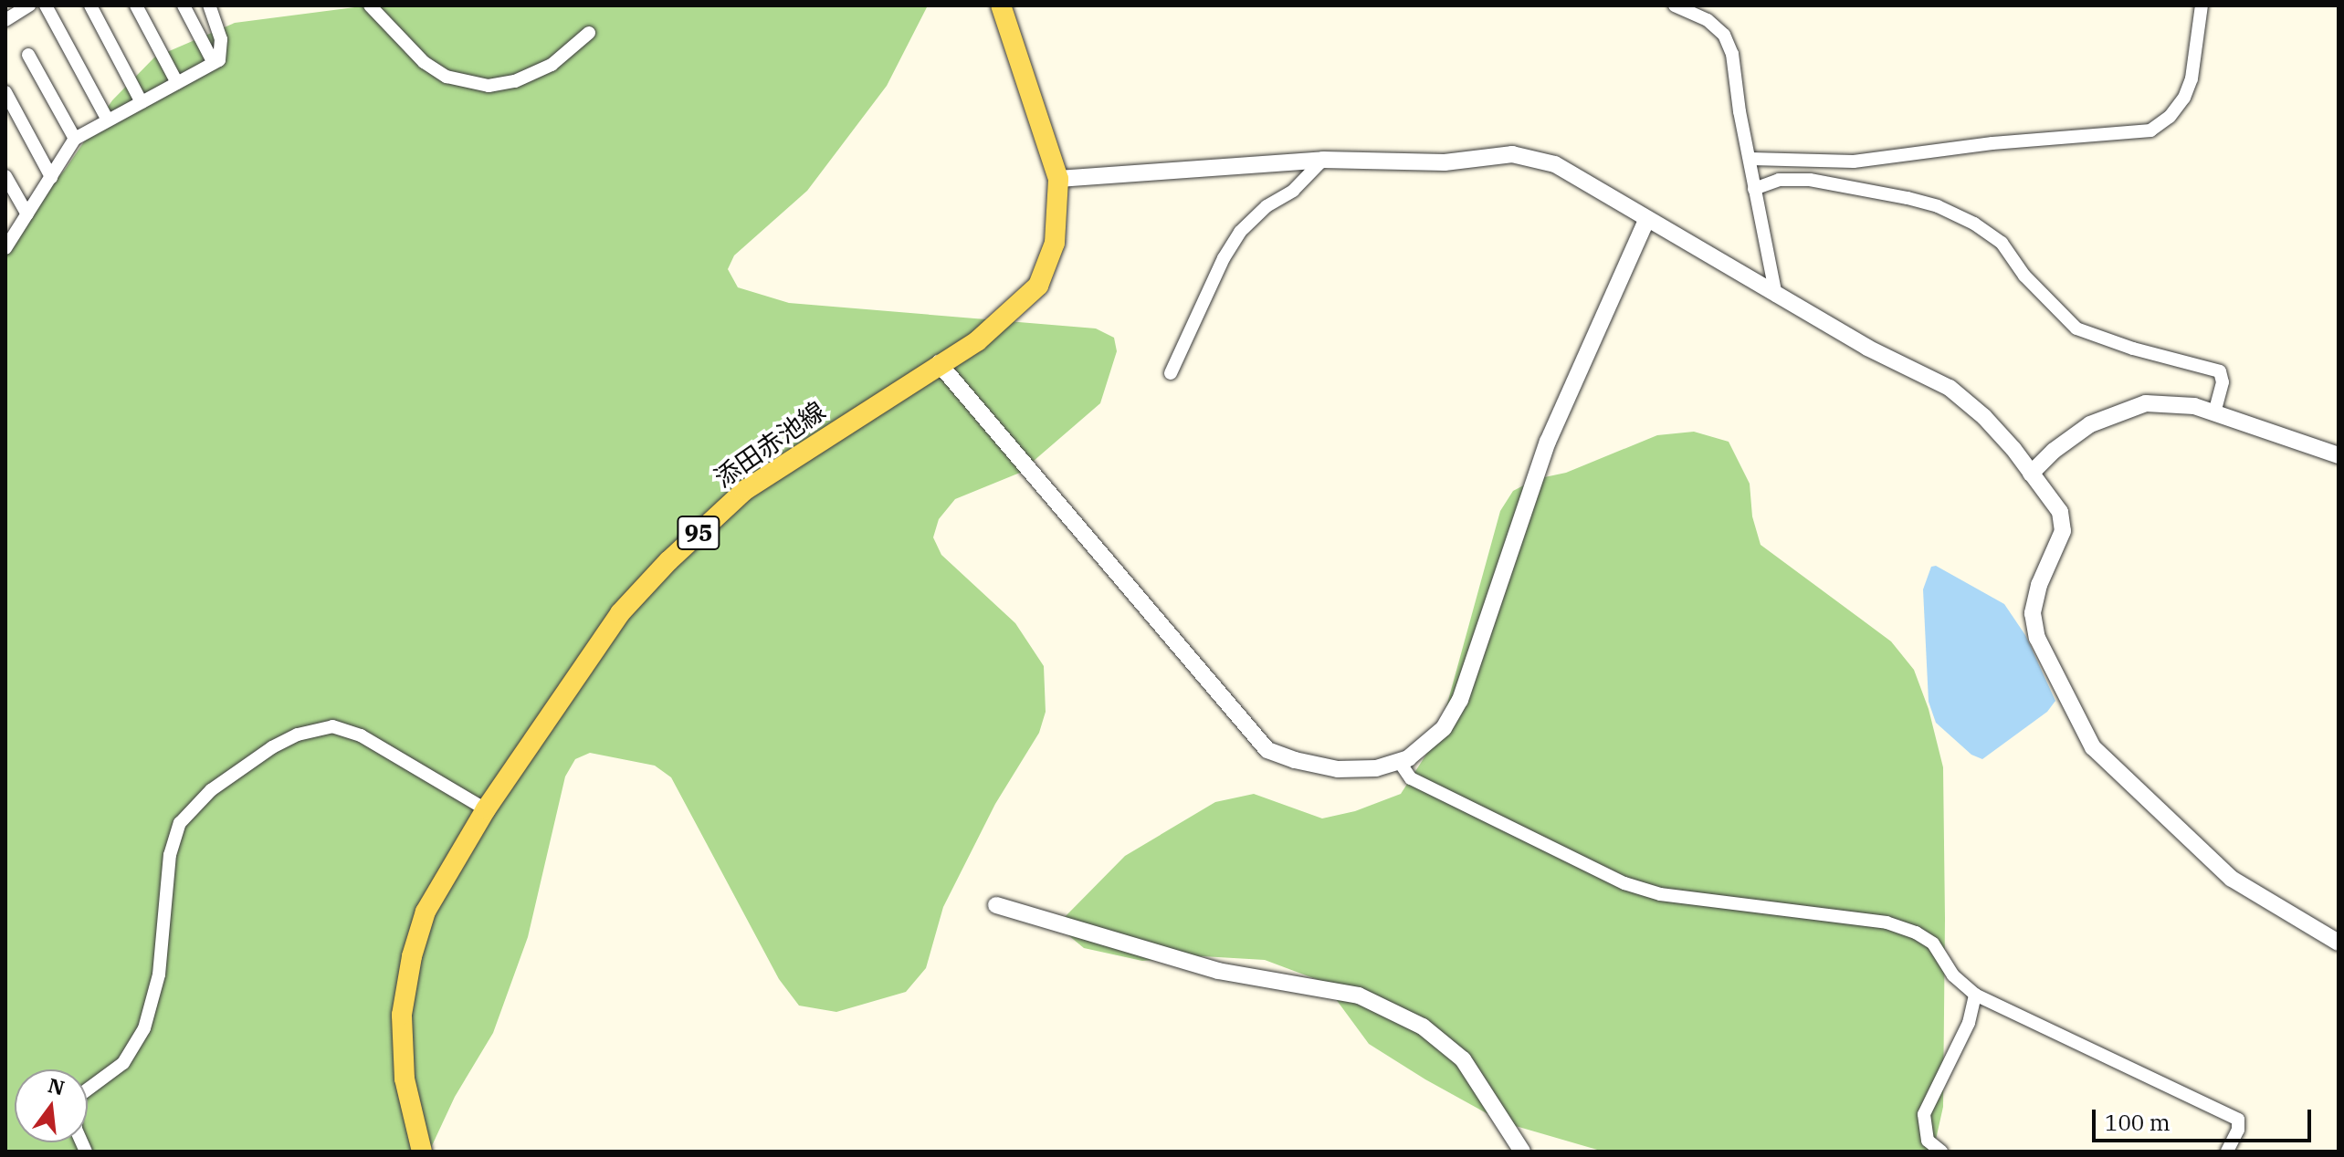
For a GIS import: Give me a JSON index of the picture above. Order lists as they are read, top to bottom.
{
  "streets": {
    "main road": ["添田赤池線", "95"]
  },
  "scale_bar": "100 m",
  "north": "top"
}
